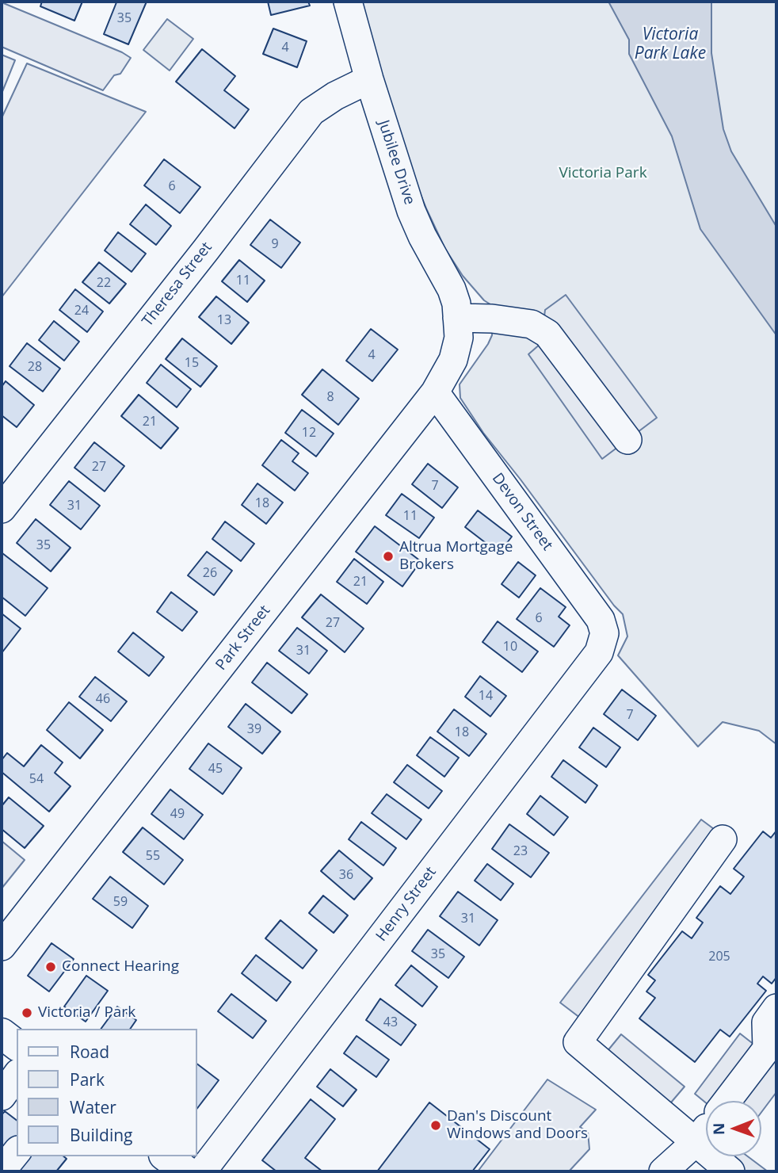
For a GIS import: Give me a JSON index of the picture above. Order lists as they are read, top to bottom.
{
  "streets": {
    "street": [
      "Jubilee Drive",
      "Theresa Street",
      "Devon Street",
      "Park Street",
      "Henry Street"
    ]
  },
  "crossings": [
    ["Jubilee Drive", "Theresa Street"],
    ["Jubilee Drive", "Park Street"],
    ["Devon Street", "Park Street"],
    ["Devon Street", "Henry Street"]
  ],
  "water": ["Victoria Park Lake"],
  "parks": ["Victoria Park"],
  "places": [
    "Altrua Mortgage Brokers",
    "Connect Hearing",
    "Victoria / Park",
    "Dan's Discount Windows and Doors"
  ],
  "house_numbers": [
    "35",
    "4",
    "6",
    "9",
    "11",
    "22",
    "24",
    "13",
    "4",
    "15",
    "28",
    "8",
    "21",
    "12",
    "27",
    "7",
    "18",
    "31",
    "11",
    "35",
    "26",
    "21",
    "6",
    "27",
    "10",
    "31",
    "14",
    "46",
    "7",
    "39",
    "18",
    "45",
    "54",
    "49",
    "23",
    "55",
    "36",
    "59",
    "31",
    "35",
    "205",
    "43"
  ],
  "legend": [
    "Road",
    "Park",
    "Water",
    "Building"
  ],
  "north": "left"
}
